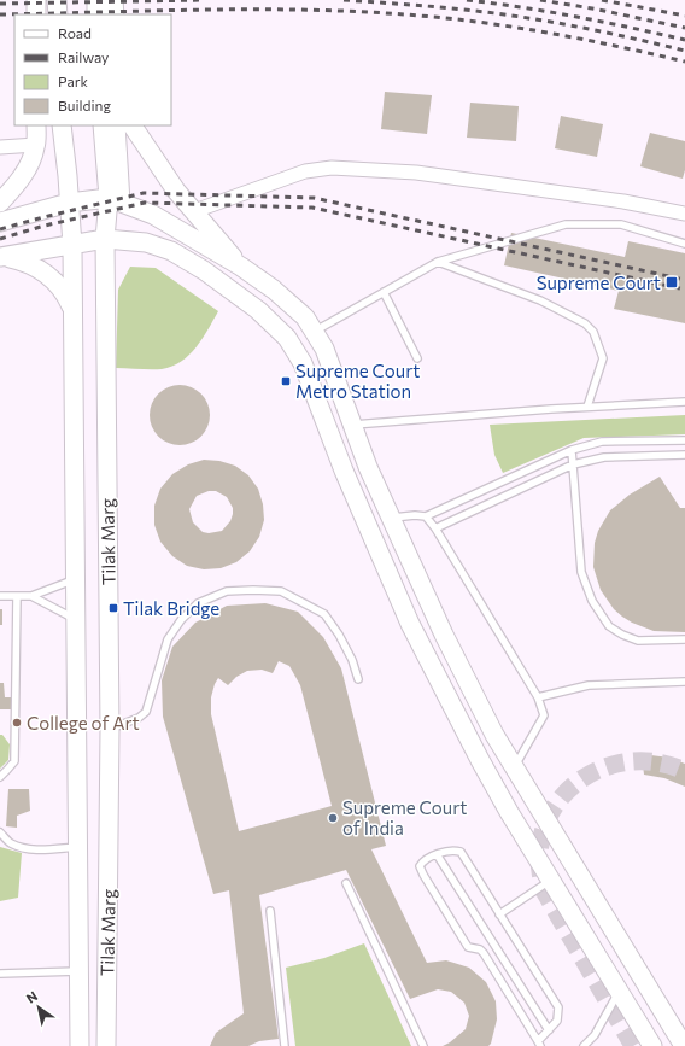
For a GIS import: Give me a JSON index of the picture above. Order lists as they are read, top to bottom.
{
  "streets": {
    "main road": ["Tilak Marg"]
  },
  "places": {
    "transit": ["Supreme Court", "Supreme Court‌ Metro Station", "Tilak Bridge"],
    "other": ["College of Art", "Supreme Court of India"]
  },
  "legend": [
    "Road",
    "Railway",
    "Park",
    "Building"
  ],
  "north": "top left"
}
